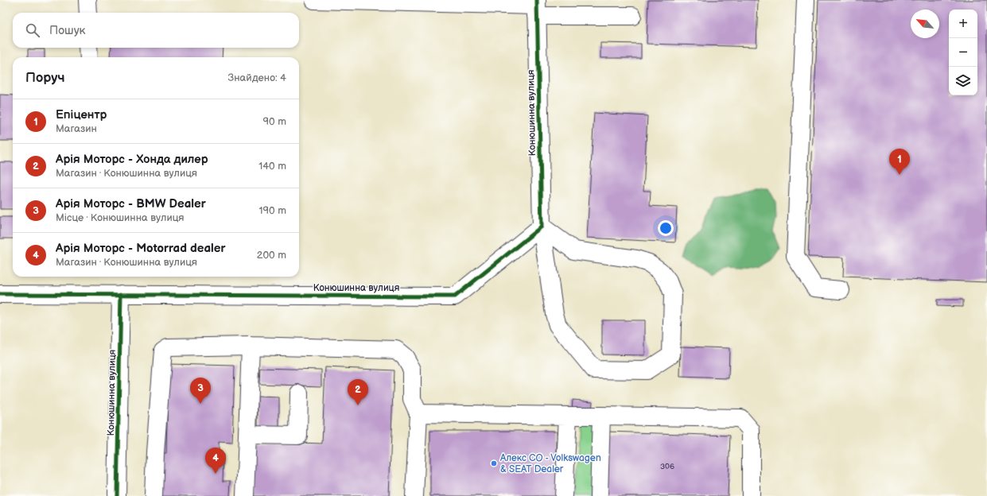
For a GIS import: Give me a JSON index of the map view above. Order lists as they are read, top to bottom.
{
  "streets": {
    "street": ["Конюшинна вулиця"]
  },
  "places": ["Алекс CO - Volkswagen & SEAT Dealer"],
  "house_numbers": ["306"],
  "north": "top left",
  "page": {
    "map_buttons": ["+", "−"],
    "search": "Пошук",
    "heading": ["Поруч", "Знайдено: 4"],
    "list": [
      {
        "mark": "1",
        "name": "Епіцентр",
        "note": "Магазин",
        "value": "90 m"
      },
      {
        "mark": "2",
        "name": "Арія Моторс - Хонда дилер",
        "note": "Магазин · Конюшинна вулиця",
        "value": "140 m"
      },
      {
        "mark": "3",
        "name": "Арія Моторс - BMW Dealer",
        "note": "Місце · Конюшинна вулиця",
        "value": "190 m"
      },
      {
        "mark": "4",
        "name": "Арія Моторс - Motorrad dealer",
        "note": "Магазин · Конюшинна вулиця",
        "value": "200 m"
      }
    ],
    "pins": [
      "1",
      "3",
      "2",
      "4"
    ]
  }
}
